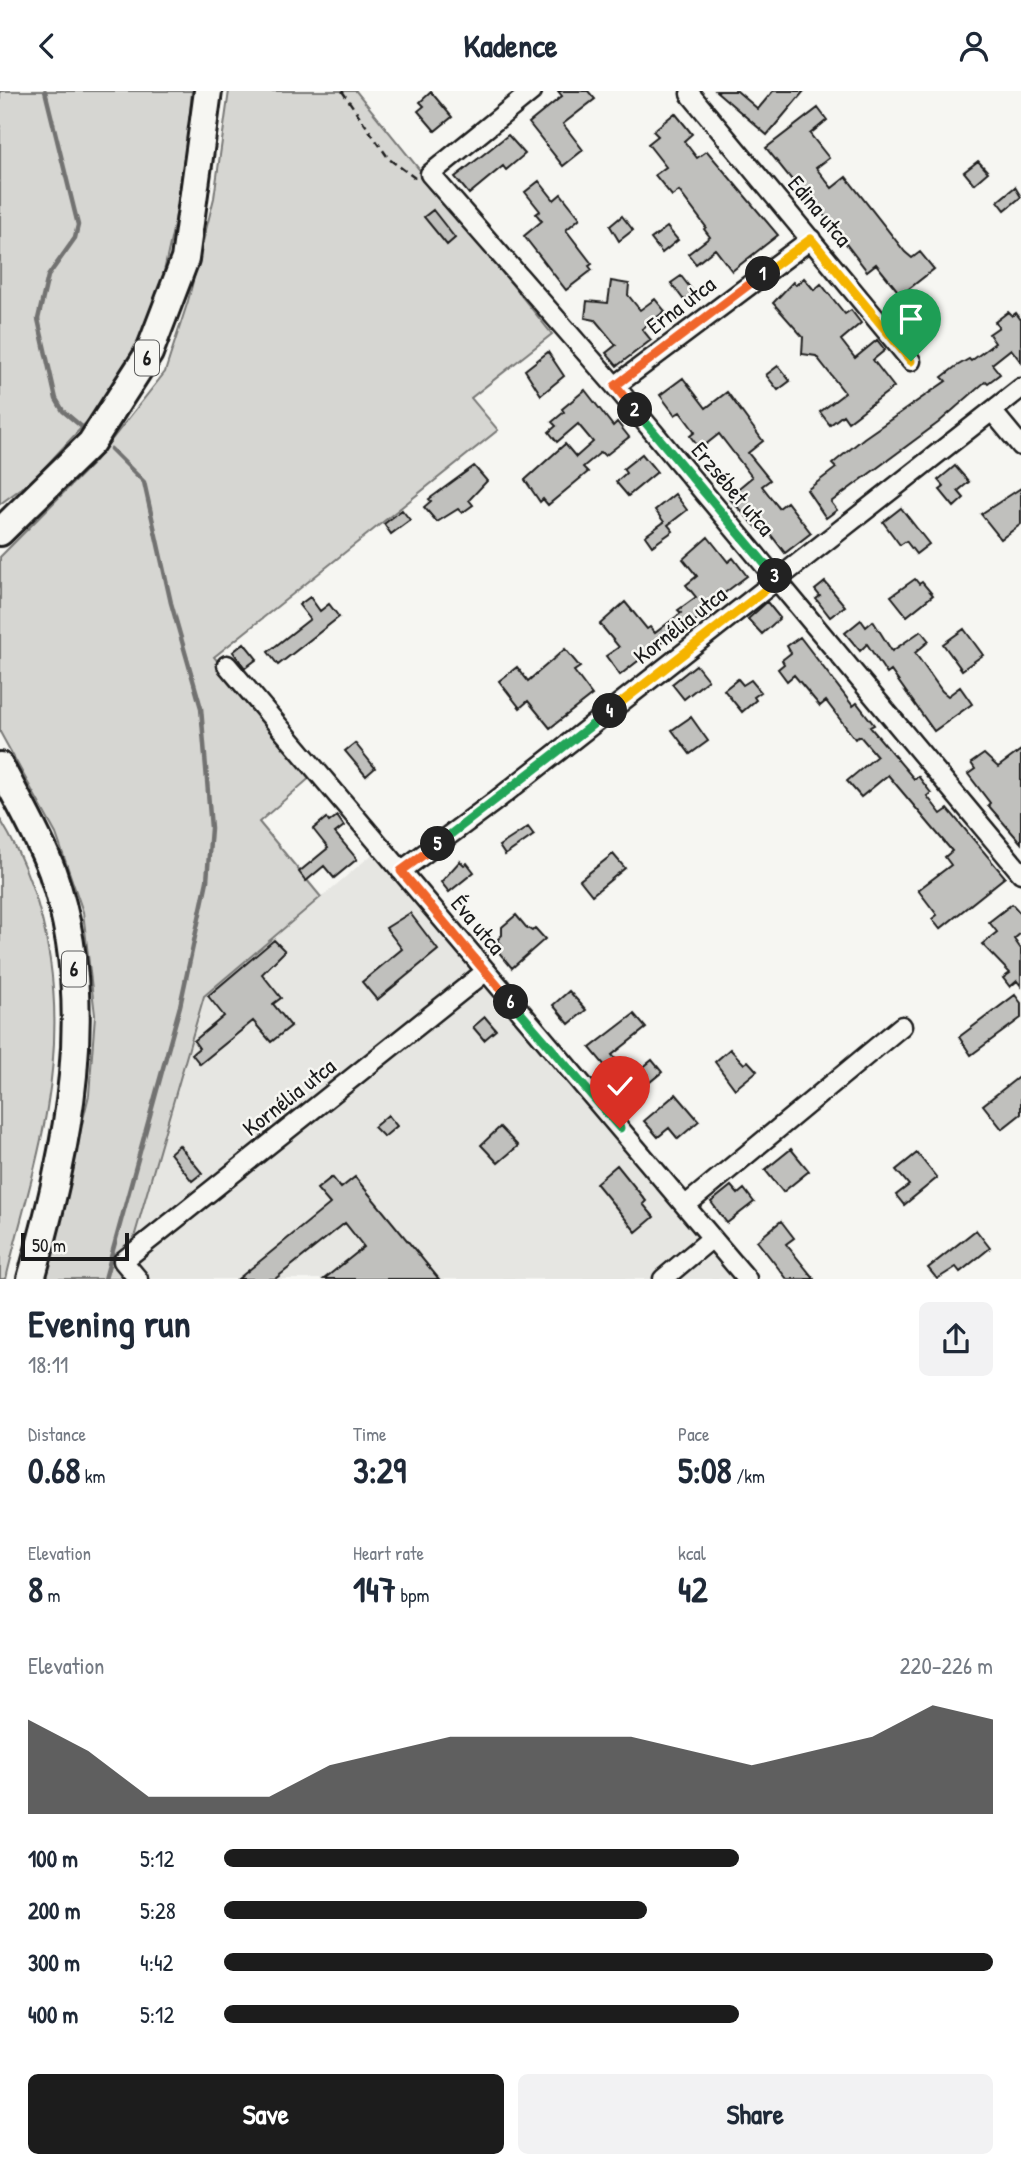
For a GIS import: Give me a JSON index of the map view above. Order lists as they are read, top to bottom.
{
  "streets": {
    "main road": ["6"],
    "street": [
      "Edina utca",
      "Erna utca",
      "Erzsébet utca",
      "Kornélia utca",
      "Éva utca"
    ]
  },
  "crossings": [
    ["Edina utca", "Erna utca"],
    ["Erna utca", "Erzsébet utca"],
    ["Erzsébet utca", "Kornélia utca"],
    ["Kornélia utca", "Éva utca"]
  ],
  "scale_bar": "50 m",
  "page": {
    "header": "Kadence",
    "pins": [
      "1",
      "2",
      "3",
      "4",
      "5",
      "6"
    ],
    "scale": "50 m",
    "heading": ["Evening run", "18:11"],
    "stats": [
      ["Distance", "0.68 km"],
      ["Time", "3:29"],
      ["Pace", "5:08 /km"],
      ["Elevation", "8 m"],
      ["Heart rate", "147 bpm"],
      ["kcal", "42"]
    ],
    "chart": ["Elevation", "220–226 m"],
    "list": [
      {
        "name": "100 m",
        "note": "5:12"
      },
      {
        "name": "200 m",
        "note": "5:28"
      },
      {
        "name": "300 m",
        "note": "4:42"
      },
      {
        "name": "400 m",
        "note": "5:12"
      }
    ],
    "buttons": ["Save", "Share"]
  }
}
